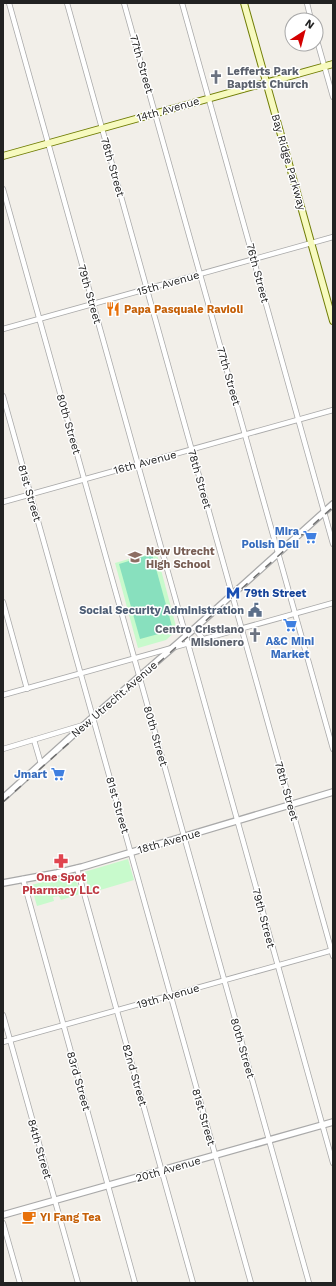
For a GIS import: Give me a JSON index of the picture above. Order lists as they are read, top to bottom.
{
  "streets": {
    "main road": ["14th Avenue", "Bay Ridge Parkway"],
    "street": [
      "77th Street",
      "78th Street",
      "76th Street",
      "15th Avenue",
      "79th Street",
      "80th Street",
      "16th Avenue",
      "81st Street",
      "New Utrecht Avenue",
      "18th Avenue",
      "19th Avenue",
      "82nd Street",
      "83rd Street",
      "84th Street",
      "20th Avenue"
    ]
  },
  "crossings": [
    ["77th Street", "14th Avenue"],
    ["77th Street", "15th Avenue"],
    ["77th Street", "16th Avenue"],
    ["77th Street", "New Utrecht Avenue"],
    ["14th Avenue", "Bay Ridge Parkway"],
    ["14th Avenue", "78th Street"],
    ["14th Avenue", "76th Street"],
    ["14th Avenue", "79th Street"],
    ["Bay Ridge Parkway", "15th Avenue"],
    ["78th Street", "15th Avenue"],
    ["78th Street", "16th Avenue"],
    ["78th Street", "New Utrecht Avenue"],
    ["78th Street", "18th Avenue"],
    ["78th Street", "19th Avenue"],
    ["76th Street", "15th Avenue"],
    ["76th Street", "16th Avenue"],
    ["76th Street", "New Utrecht Avenue"],
    ["15th Avenue", "79th Street"],
    ["15th Avenue", "80th Street"],
    ["79th Street", "16th Avenue"],
    ["79th Street", "New Utrecht Avenue"],
    ["79th Street", "18th Avenue"],
    ["79th Street", "19th Avenue"],
    ["79th Street", "20th Avenue"],
    ["80th Street", "16th Avenue"],
    ["80th Street", "New Utrecht Avenue"],
    ["80th Street", "18th Avenue"],
    ["80th Street", "19th Avenue"],
    ["80th Street", "20th Avenue"],
    ["16th Avenue", "81st Street"],
    ["81st Street", "New Utrecht Avenue"],
    ["81st Street", "18th Avenue"],
    ["81st Street", "19th Avenue"],
    ["81st Street", "20th Avenue"],
    ["18th Avenue", "82nd Street"],
    ["18th Avenue", "83rd Street"],
    ["19th Avenue", "82nd Street"],
    ["19th Avenue", "83rd Street"],
    ["19th Avenue", "84th Street"],
    ["82nd Street", "20th Avenue"],
    ["83rd Street", "20th Avenue"],
    ["84th Street", "20th Avenue"]
  ],
  "places": {
    "church": ["Lefferts Park Baptist Church", "Centro Cristiano Misionero"],
    "restaurant": ["Papa Pasquale Ravioli"],
    "supermarket": ["Mira Polish Deli", "A&C Mini Market", "Jmart"],
    "school or university": ["New Utrecht High School"],
    "metro station": ["79th Street"],
    "public building": ["Social Security Administration"],
    "pharmacy": ["One Spot Pharmacy LLC"],
    "cafe": ["Yi Fang Tea"]
  },
  "north": "top right"
}
